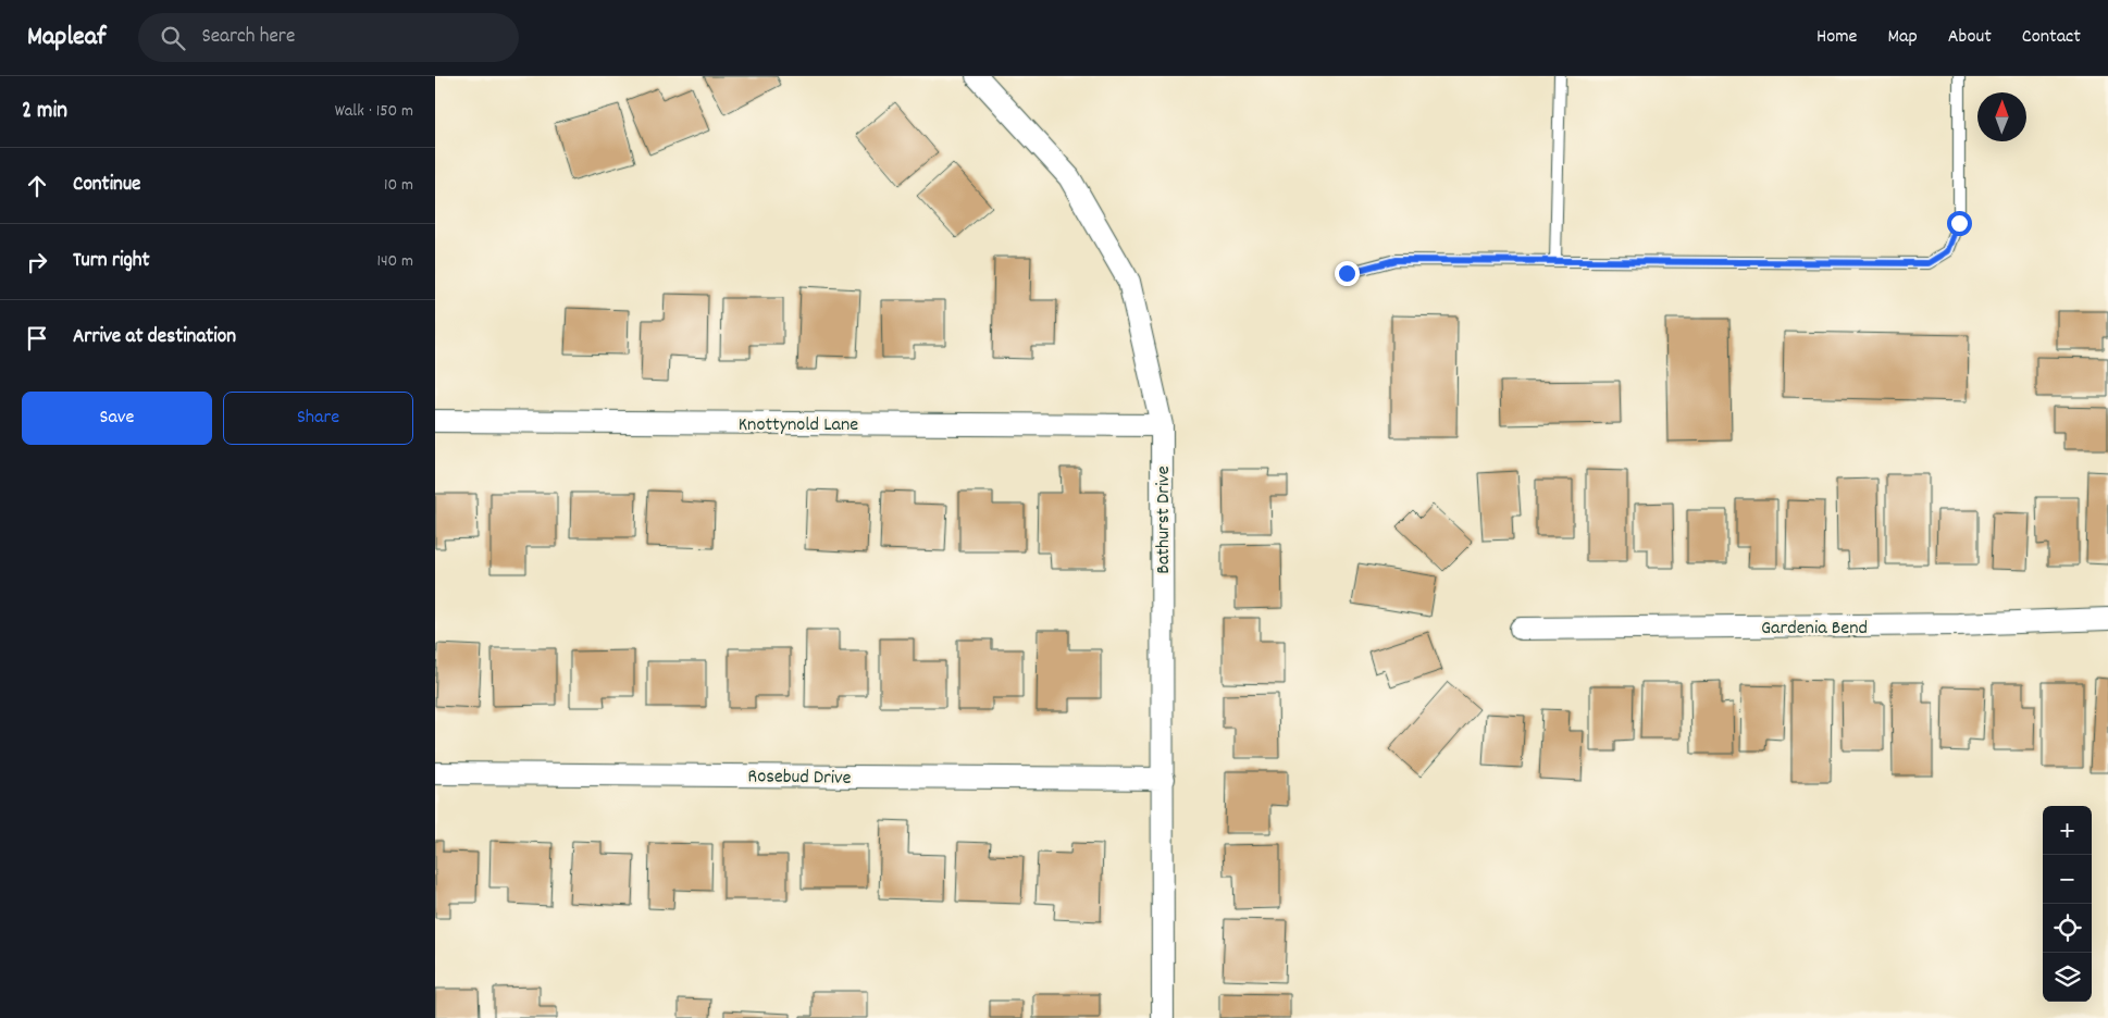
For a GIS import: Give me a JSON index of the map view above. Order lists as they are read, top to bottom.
{
  "streets": {
    "street": [
      "Knottynold Lane",
      "Bathurst Drive",
      "Gardenia Bend",
      "Rosebud Drive"
    ]
  },
  "crossings": [
    ["Knottynold Lane", "Bathurst Drive"],
    ["Bathurst Drive", "Rosebud Drive"]
  ],
  "north": "top",
  "page": {
    "header": "Mapleaf",
    "search": "Search here",
    "nav": [
      "Home",
      "Map",
      "About",
      "Contact"
    ],
    "heading": ["2 min", "Walk · 150 m"],
    "list": [
      ["Continue", "10 m"],
      ["Turn right", "140 m"],
      "Arrive at destination"
    ],
    "buttons": ["Save", "Share"],
    "map_buttons": ["+", "−"]
  }
}
